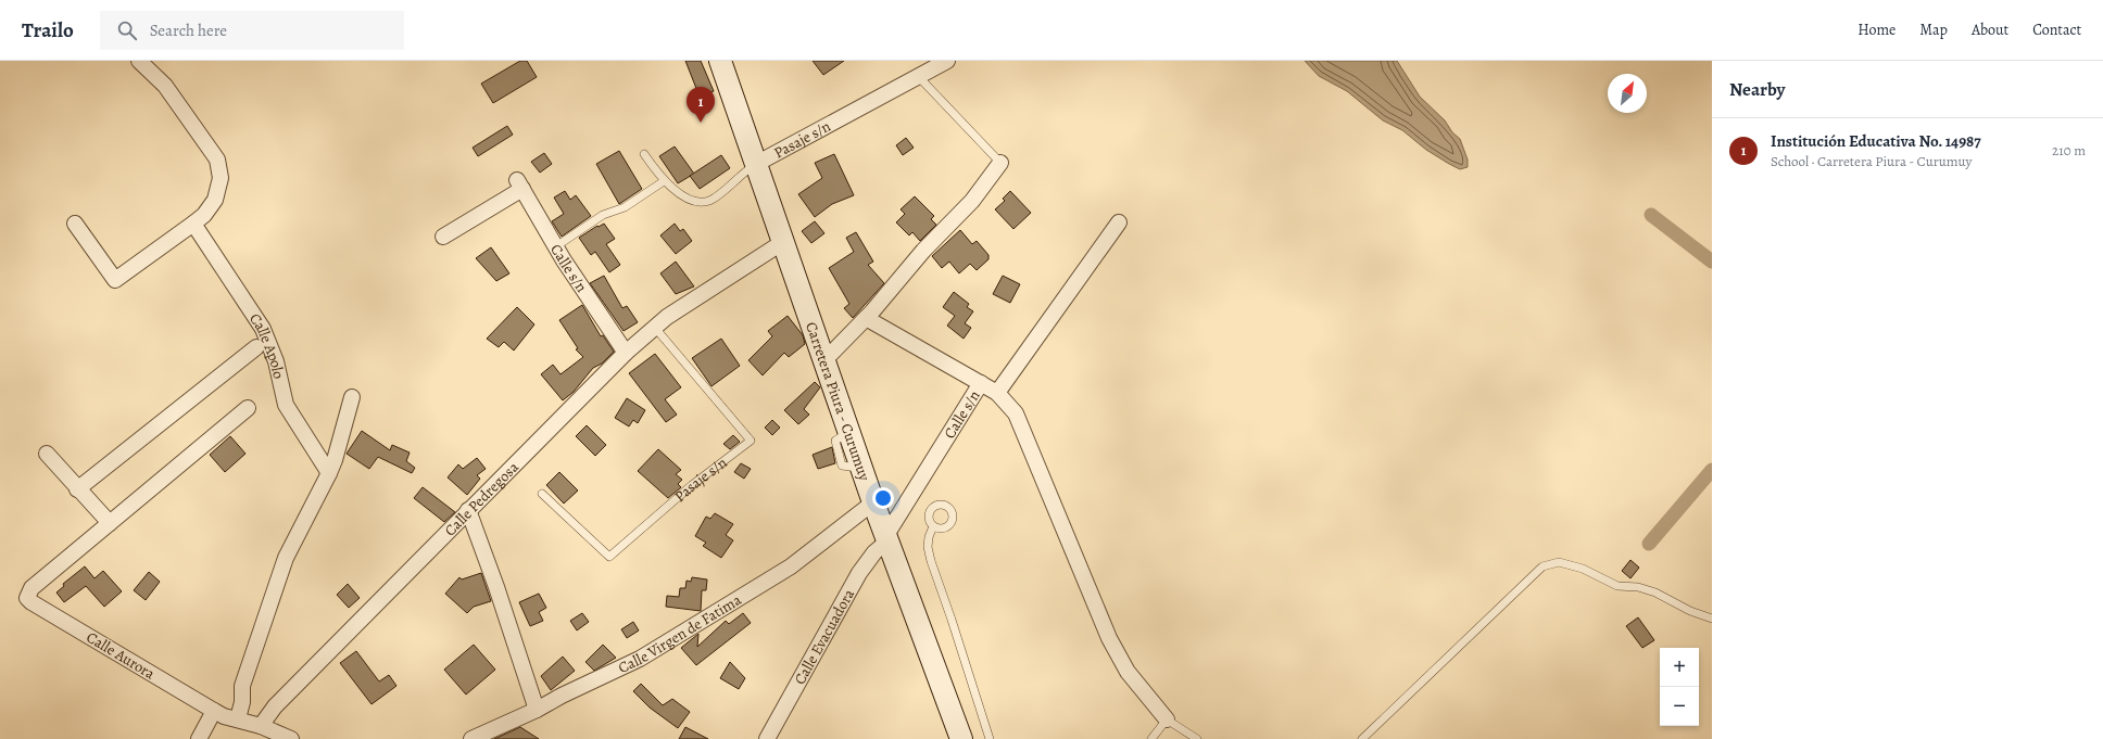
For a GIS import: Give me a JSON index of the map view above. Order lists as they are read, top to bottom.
{
  "streets": {
    "main road": ["Carretera Piura - Curumuy"],
    "street": [
      "Pasaje s/n",
      "Calle s/n",
      "Calle Apolo",
      "Calle Pedregosa",
      "Calle Virgen de Fatima",
      "Calle Evacuadora",
      "Calle Aurora"
    ]
  },
  "crossings": [
    ["Pasaje s/n", "Carretera Piura - Curumuy"],
    ["Pasaje s/n", "Calle Pedregosa"],
    ["Calle s/n", "Carretera Piura - Curumuy"],
    ["Calle s/n", "Calle Pedregosa"],
    ["Calle s/n", "Calle Evacuadora"],
    ["Carretera Piura - Curumuy", "Calle Pedregosa"],
    ["Carretera Piura - Curumuy", "Calle Virgen de Fatima"],
    ["Carretera Piura - Curumuy", "Calle Evacuadora"]
  ],
  "north": "top right",
  "page": {
    "header": "Trailo",
    "search": "Search here",
    "nav": [
      "Home",
      "Map",
      "About",
      "Contact"
    ],
    "heading": "Nearby",
    "pins": "1",
    "list": [
      {
        "mark": "1",
        "name": "Institución Educativa No. 14987",
        "note": "School · Carretera Piura - Curumuy",
        "value": "210 m"
      }
    ],
    "map_buttons": ["+", "−"]
  }
}
